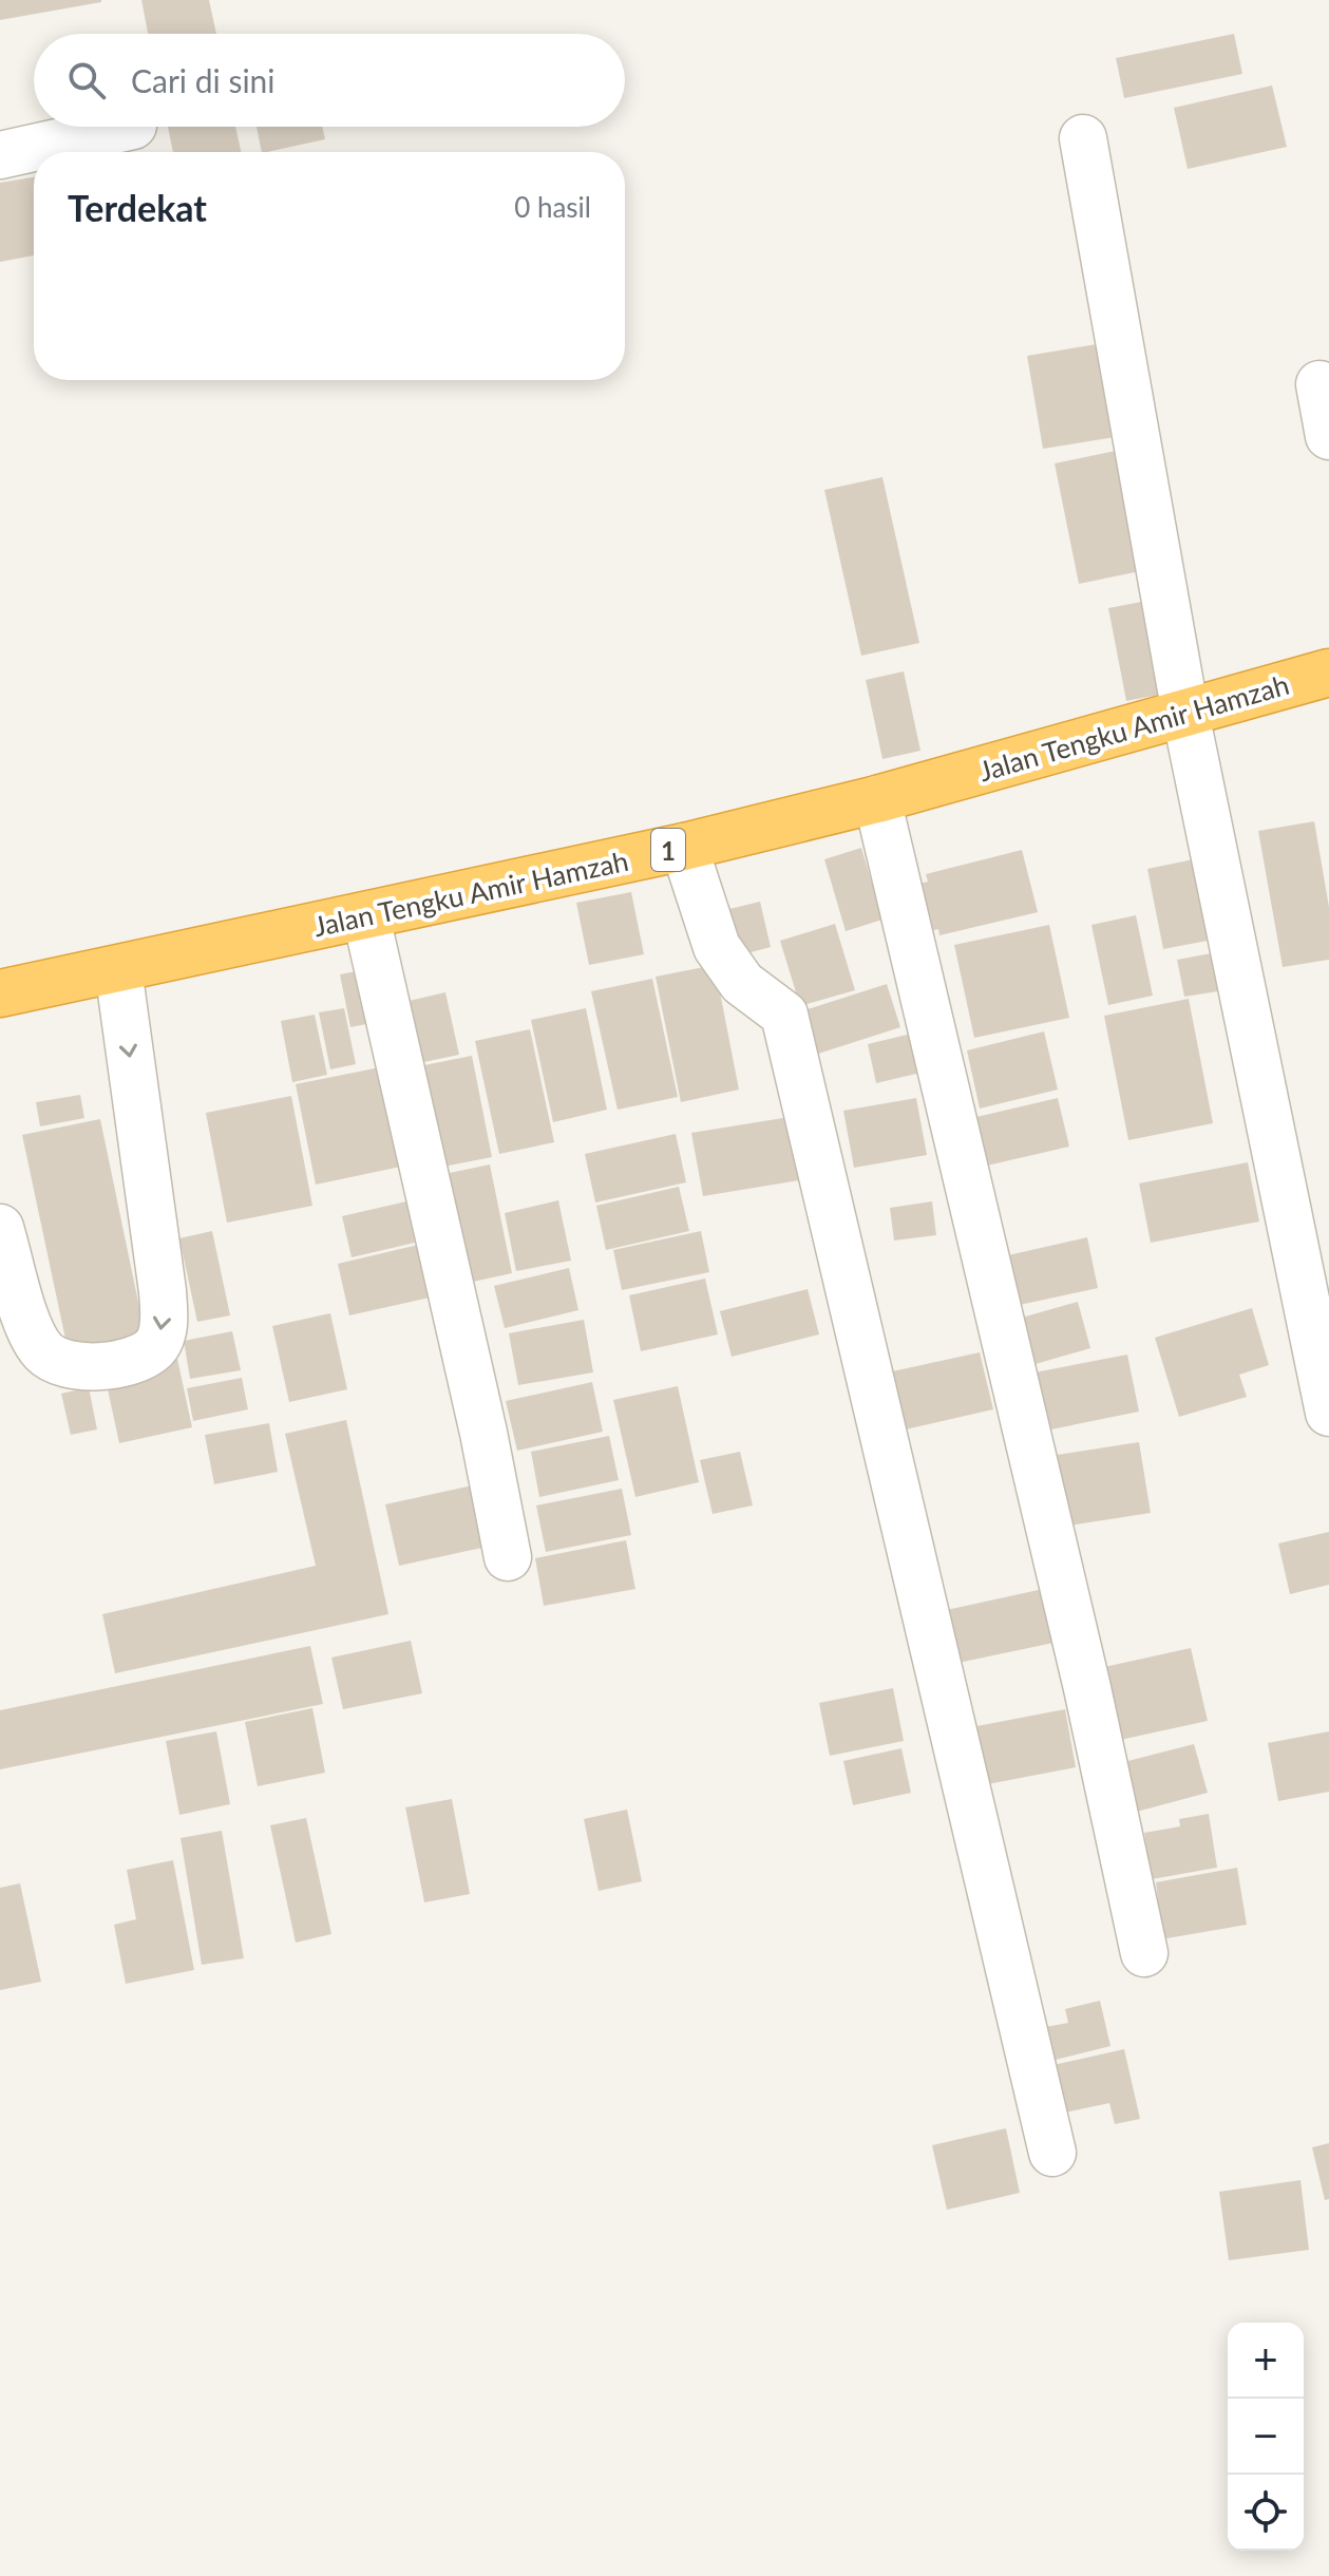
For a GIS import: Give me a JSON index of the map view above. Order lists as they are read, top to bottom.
{
  "streets": {
    "highway": ["Jalan Tengku Amir Hamzah", "1"]
  },
  "page": {
    "search": "Cari di sini",
    "heading": ["Terdekat", "0 hasil"],
    "map_buttons": ["+", "−"]
  }
}
